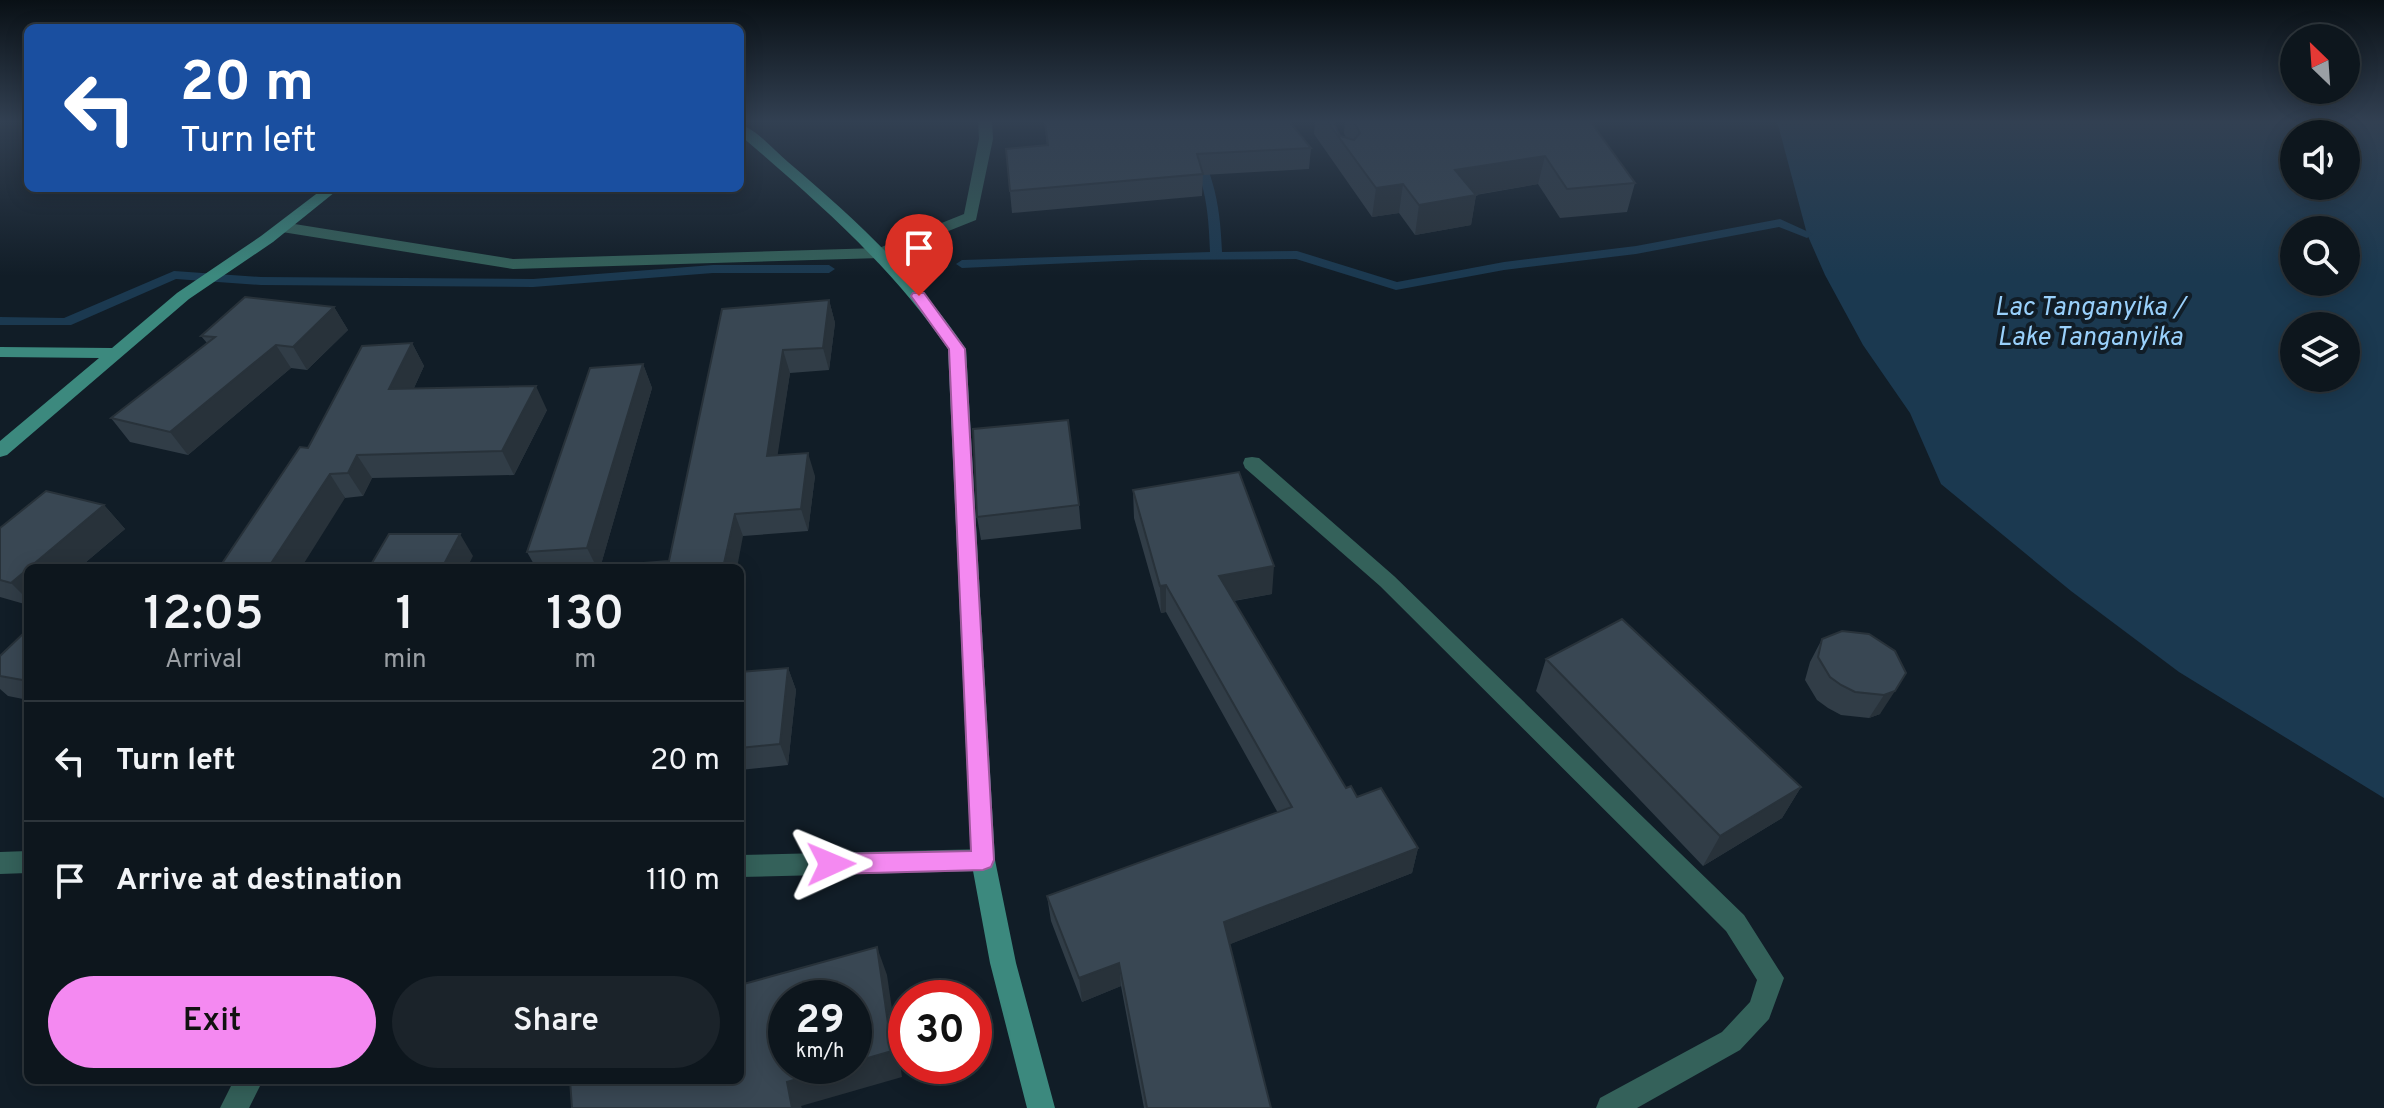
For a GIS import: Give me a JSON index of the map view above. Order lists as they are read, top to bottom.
{
  "water": ["Lac Tanganyika / Lake Tanganyika"],
  "north": "top left",
  "page": {
    "turn": ["20 m", "Turn left"],
    "eta": [
      "12:05",
      "Arrival",
      "1",
      "min",
      "130",
      "m"
    ],
    "list": [
      {
        "name": "Turn left",
        "value": "20 m"
      },
      {
        "name": "Arrive at destination",
        "value": "110 m"
      }
    ],
    "buttons": ["Exit", "Share"],
    "speed": "29 km/h",
    "limit": "30"
  }
}
